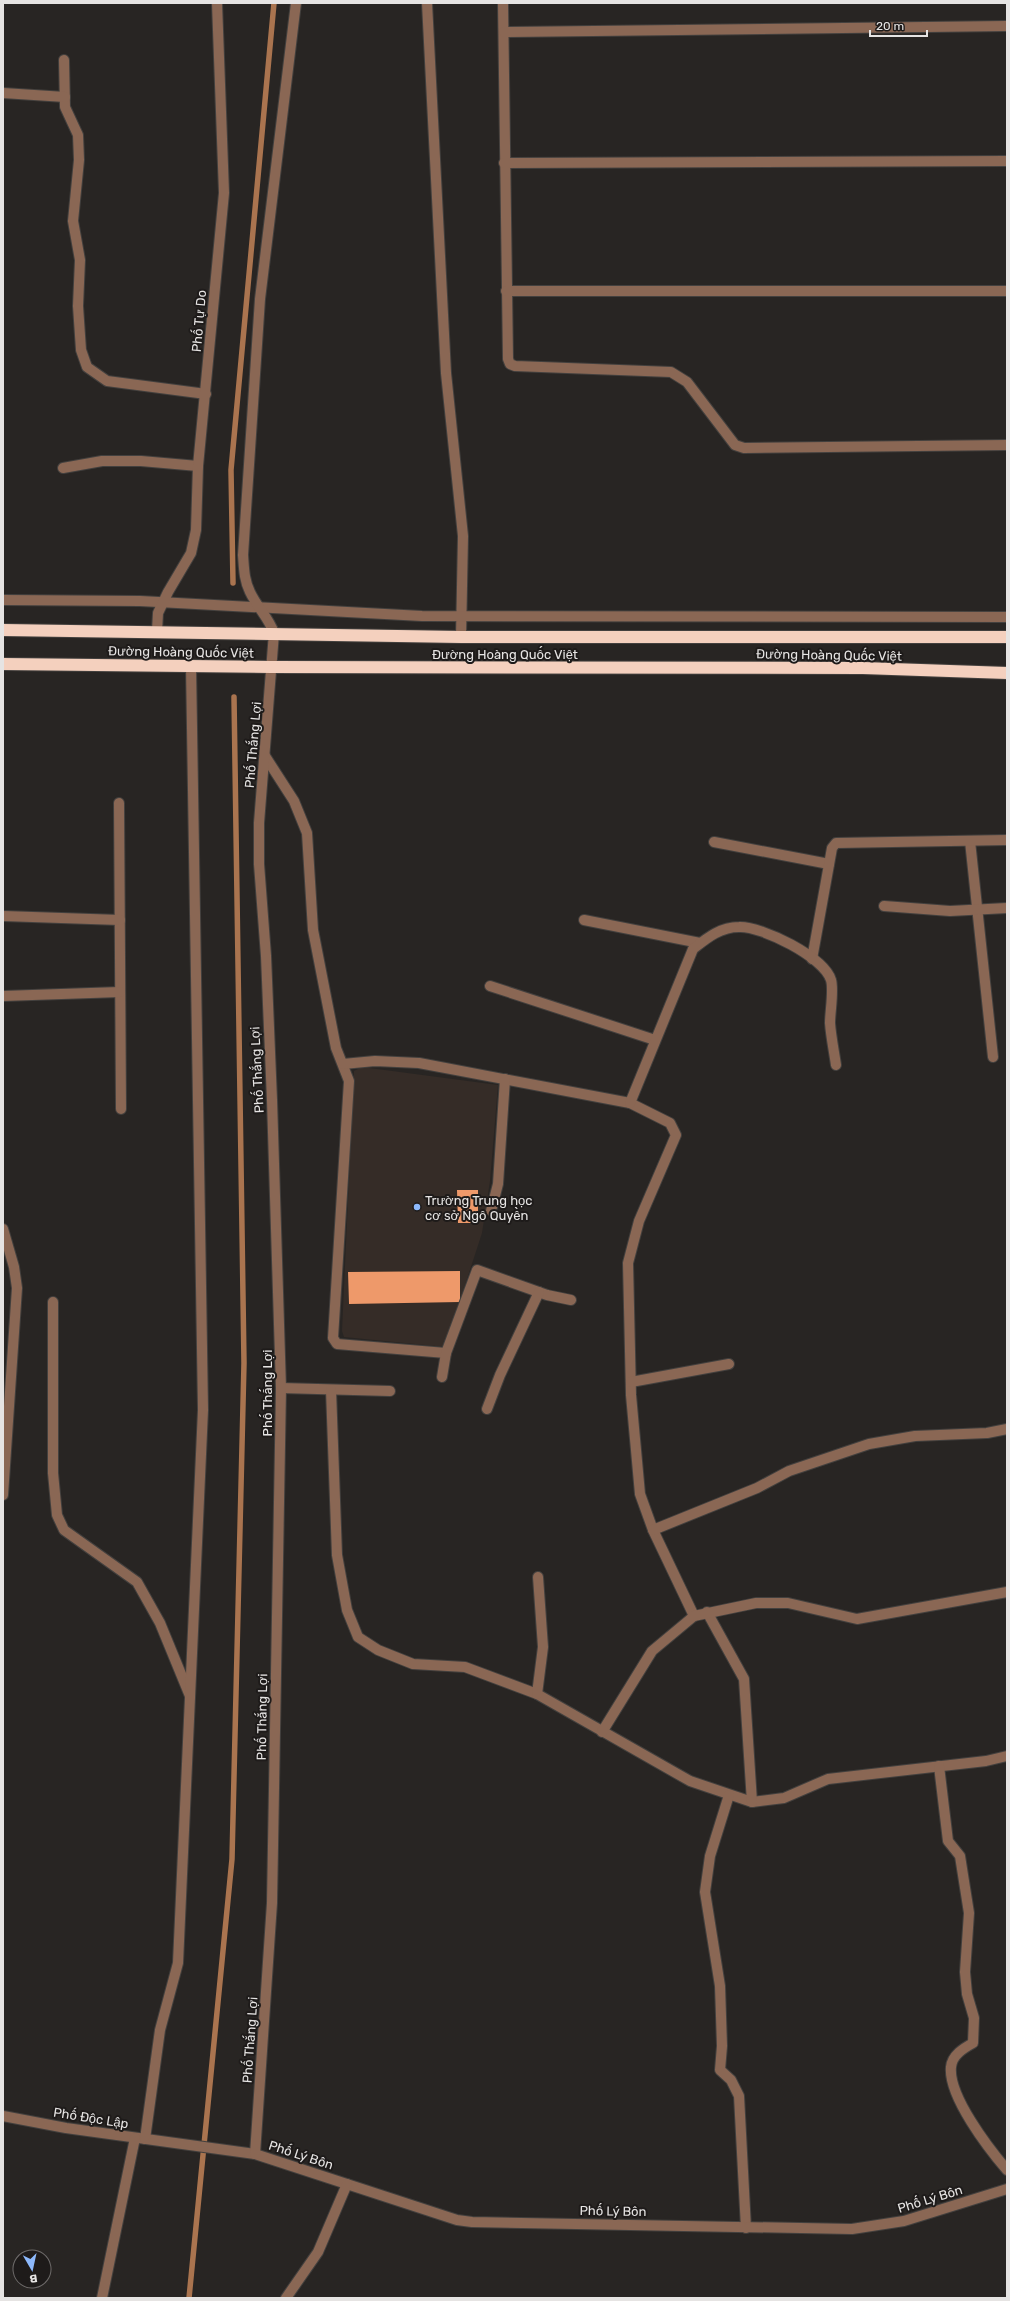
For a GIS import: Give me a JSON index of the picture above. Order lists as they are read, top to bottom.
{
  "streets": {
    "highway": ["Đường Hoàng Quốc Việt"],
    "street": [
      "Phố Tự Do",
      "Phố Thắng Lợi",
      "Phố Độc Lập",
      "Phố Lý Bôn"
    ]
  },
  "crossings": [
    ["Phố Tự Do", "Đường Hoàng Quốc Việt"],
    ["Đường Hoàng Quốc Việt", "Phố Thắng Lợi"],
    ["Phố Thắng Lợi", "Phố Lý Bôn"],
    ["Phố Độc Lập", "Phố Lý Bôn"]
  ],
  "places": ["Trường Trung học cơ sở Ngô Quyền"],
  "scale_bar": "20 m",
  "north": "bottom"
}
